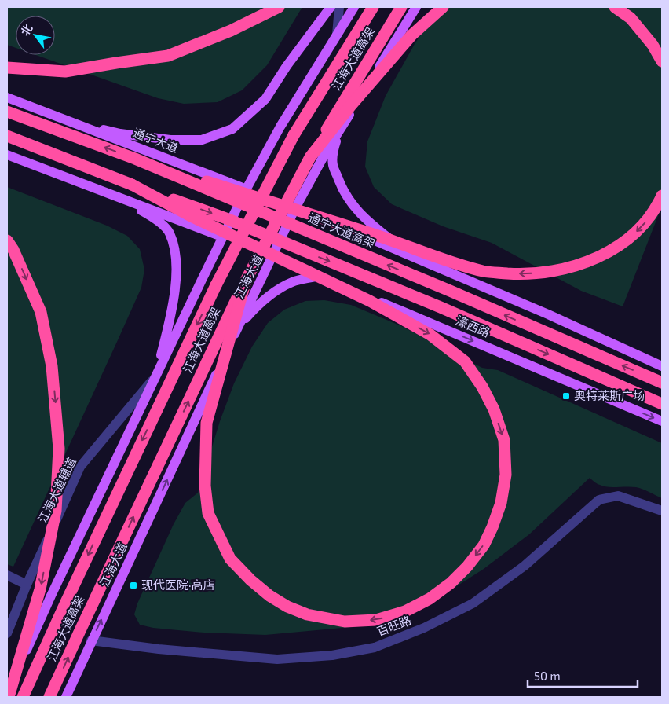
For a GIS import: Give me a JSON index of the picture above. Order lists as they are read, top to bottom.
{
  "streets": {
    "highway": ["江海大道高架", "通宁大道高架"],
    "main road": ["通宁大道", "江海大道", "濠西路"],
    "street": ["江海大道辅道", "百旺路"]
  },
  "crossings": [
    ["通宁大道", "江海大道"],
    ["江海大道", "濠西路"],
    ["江海大道", "百旺路"]
  ],
  "places": {
    "transit": ["奥特莱斯广场", "现代医院·高店"]
  },
  "scale_bar": "50 m",
  "north": "top left"
}
